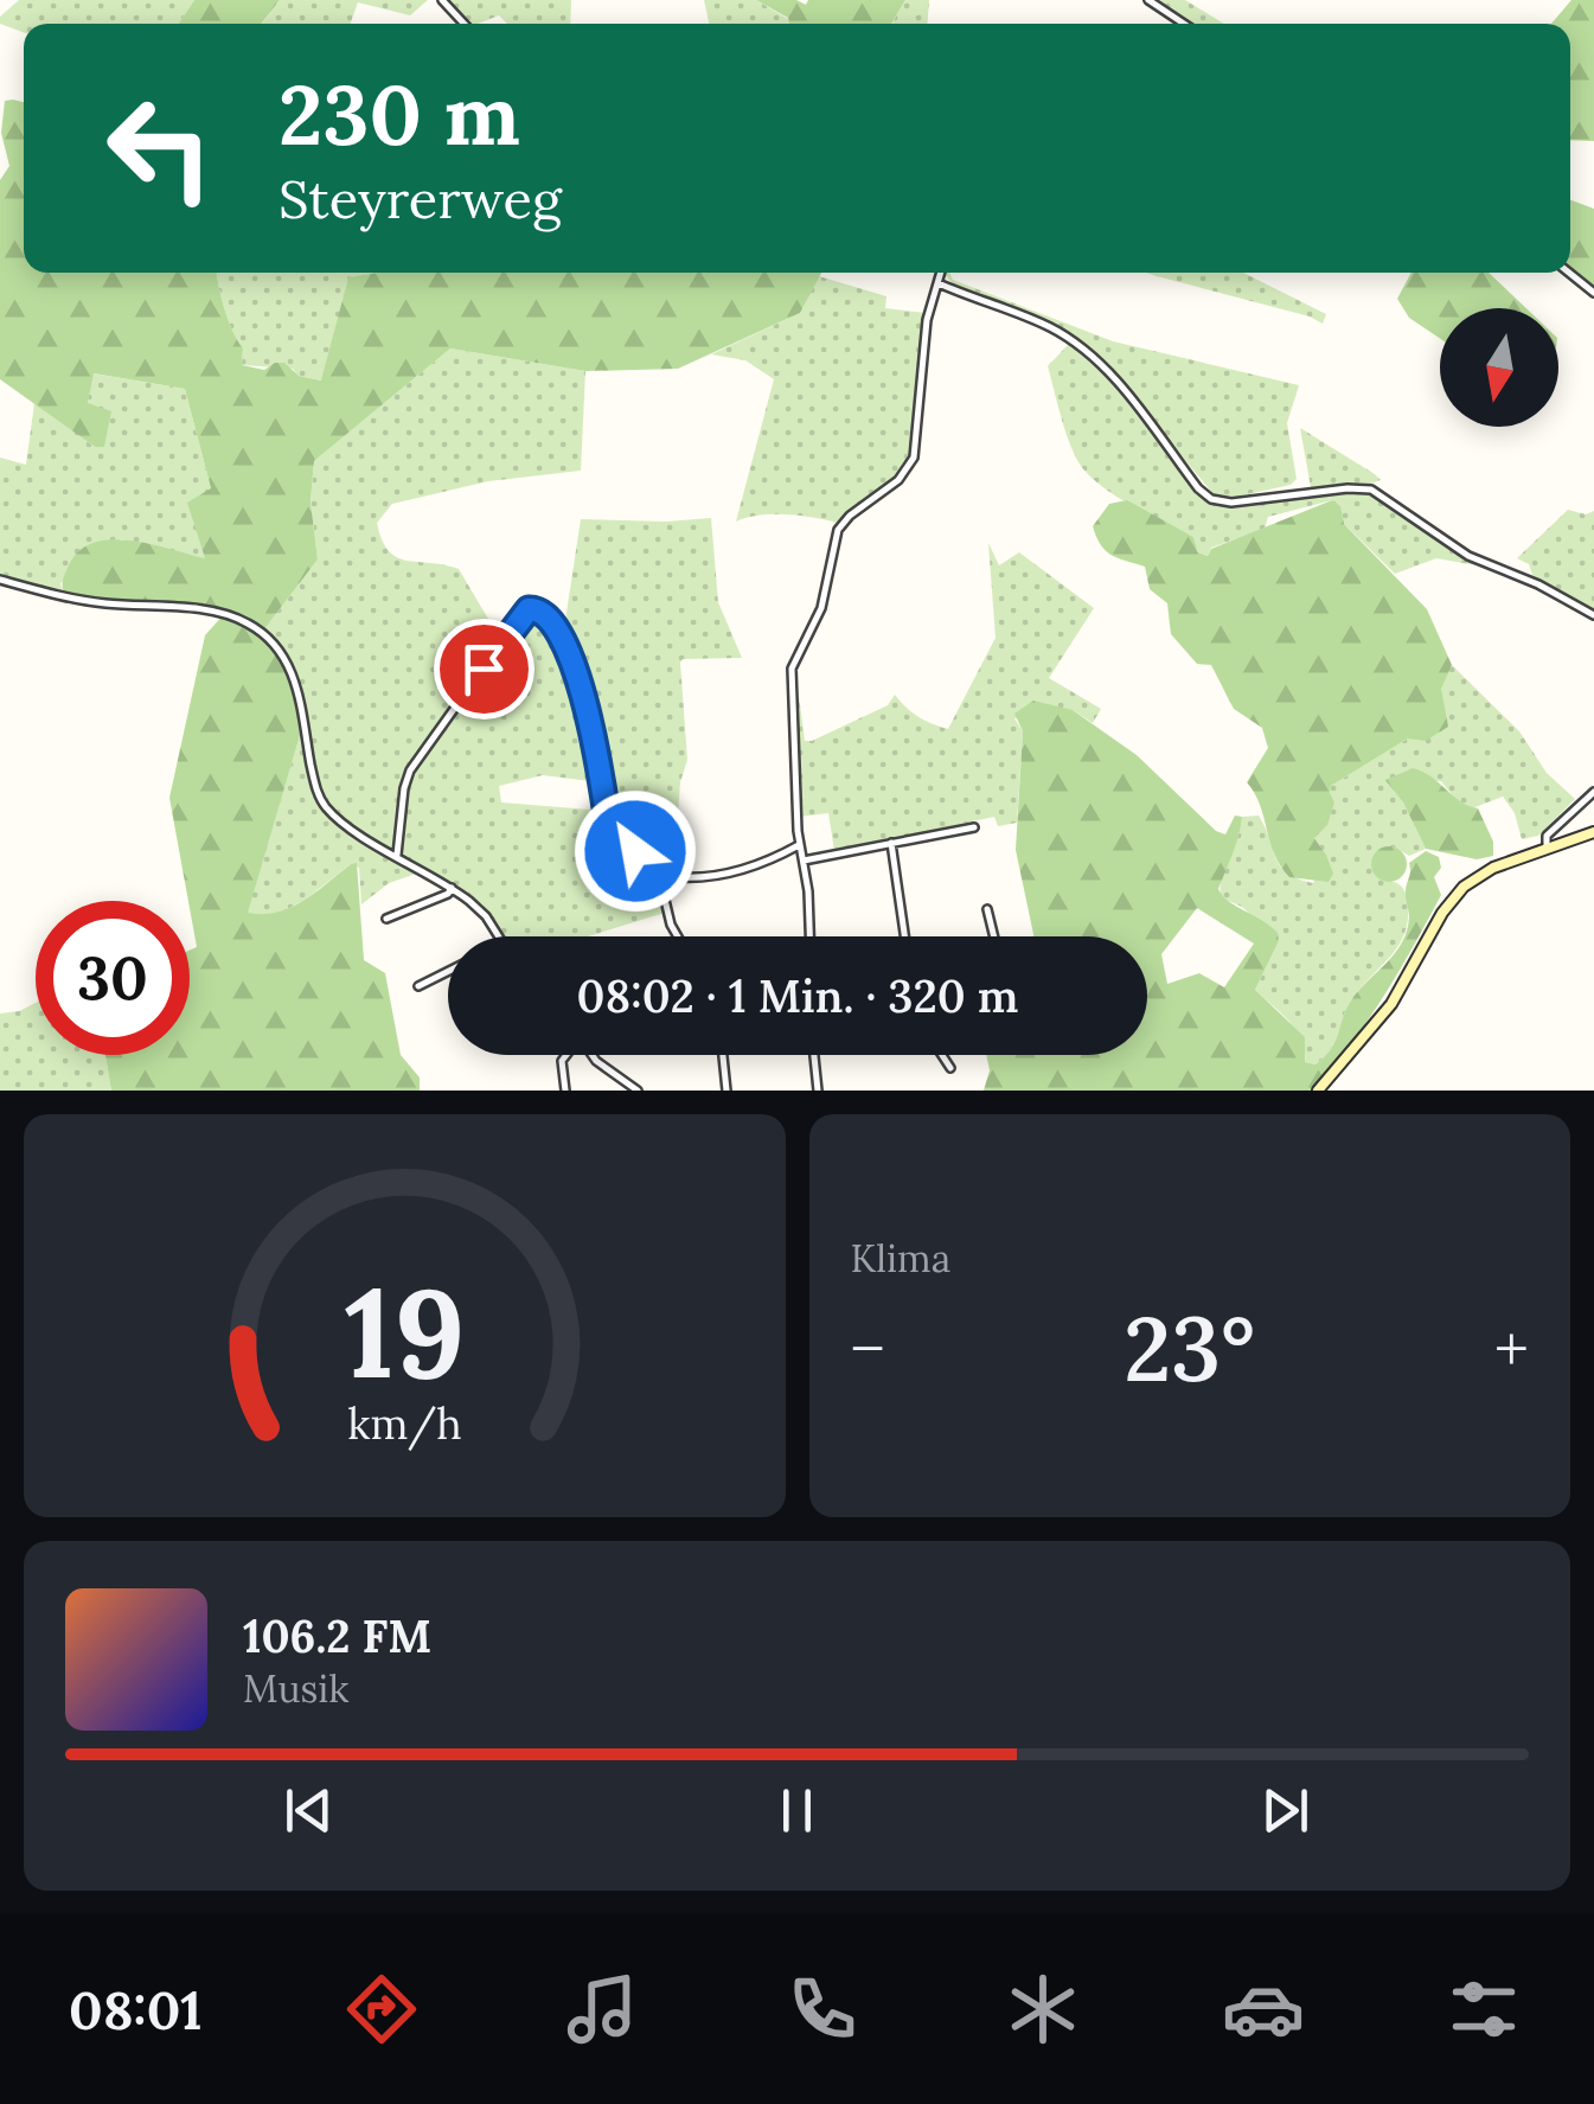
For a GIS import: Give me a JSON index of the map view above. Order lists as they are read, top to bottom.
{
  "north": "bottom",
  "page": {
    "turn": ["230 m", "Steyrerweg"],
    "limit": "30",
    "trip": "08:02 · 1 Min. · 320 m",
    "tile": "Klima",
    "heat": ["−", "23°", "+"],
    "song": ["106.2 FM", "Musik"],
    "tabs": "08:01",
    "gauge": ["19", "km/h"]
  }
}
